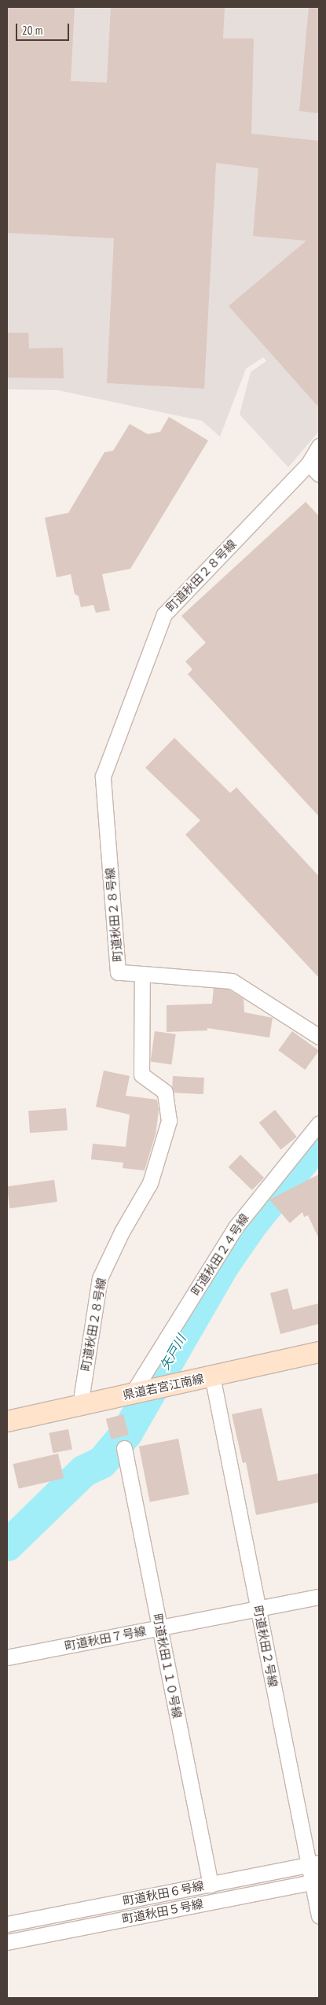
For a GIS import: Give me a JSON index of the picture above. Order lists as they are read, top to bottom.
{
  "streets": {
    "main road": ["県道若宮江南線"],
    "street": [
      "町道秋田２８号線",
      "町道秋田２４号線",
      "町道秋田７号線",
      "町道秋田２号線",
      "町道秋田１１０号線",
      "町道秋田６号線",
      "町道秋田５号線"
    ]
  },
  "crossings": [
    ["町道秋田２８号線", "県道若宮江南線"],
    ["町道秋田２４号線", "県道若宮江南線"],
    ["県道若宮江南線", "町道秋田２号線"],
    ["町道秋田７号線", "町道秋田２号線"],
    ["町道秋田７号線", "町道秋田１１０号線"],
    ["町道秋田２号線", "町道秋田６号線"],
    ["町道秋田２号線", "町道秋田５号線"],
    ["町道秋田１１０号線", "町道秋田６号線"]
  ],
  "water": ["矢戸川"],
  "scale_bar": "20 m"
}
